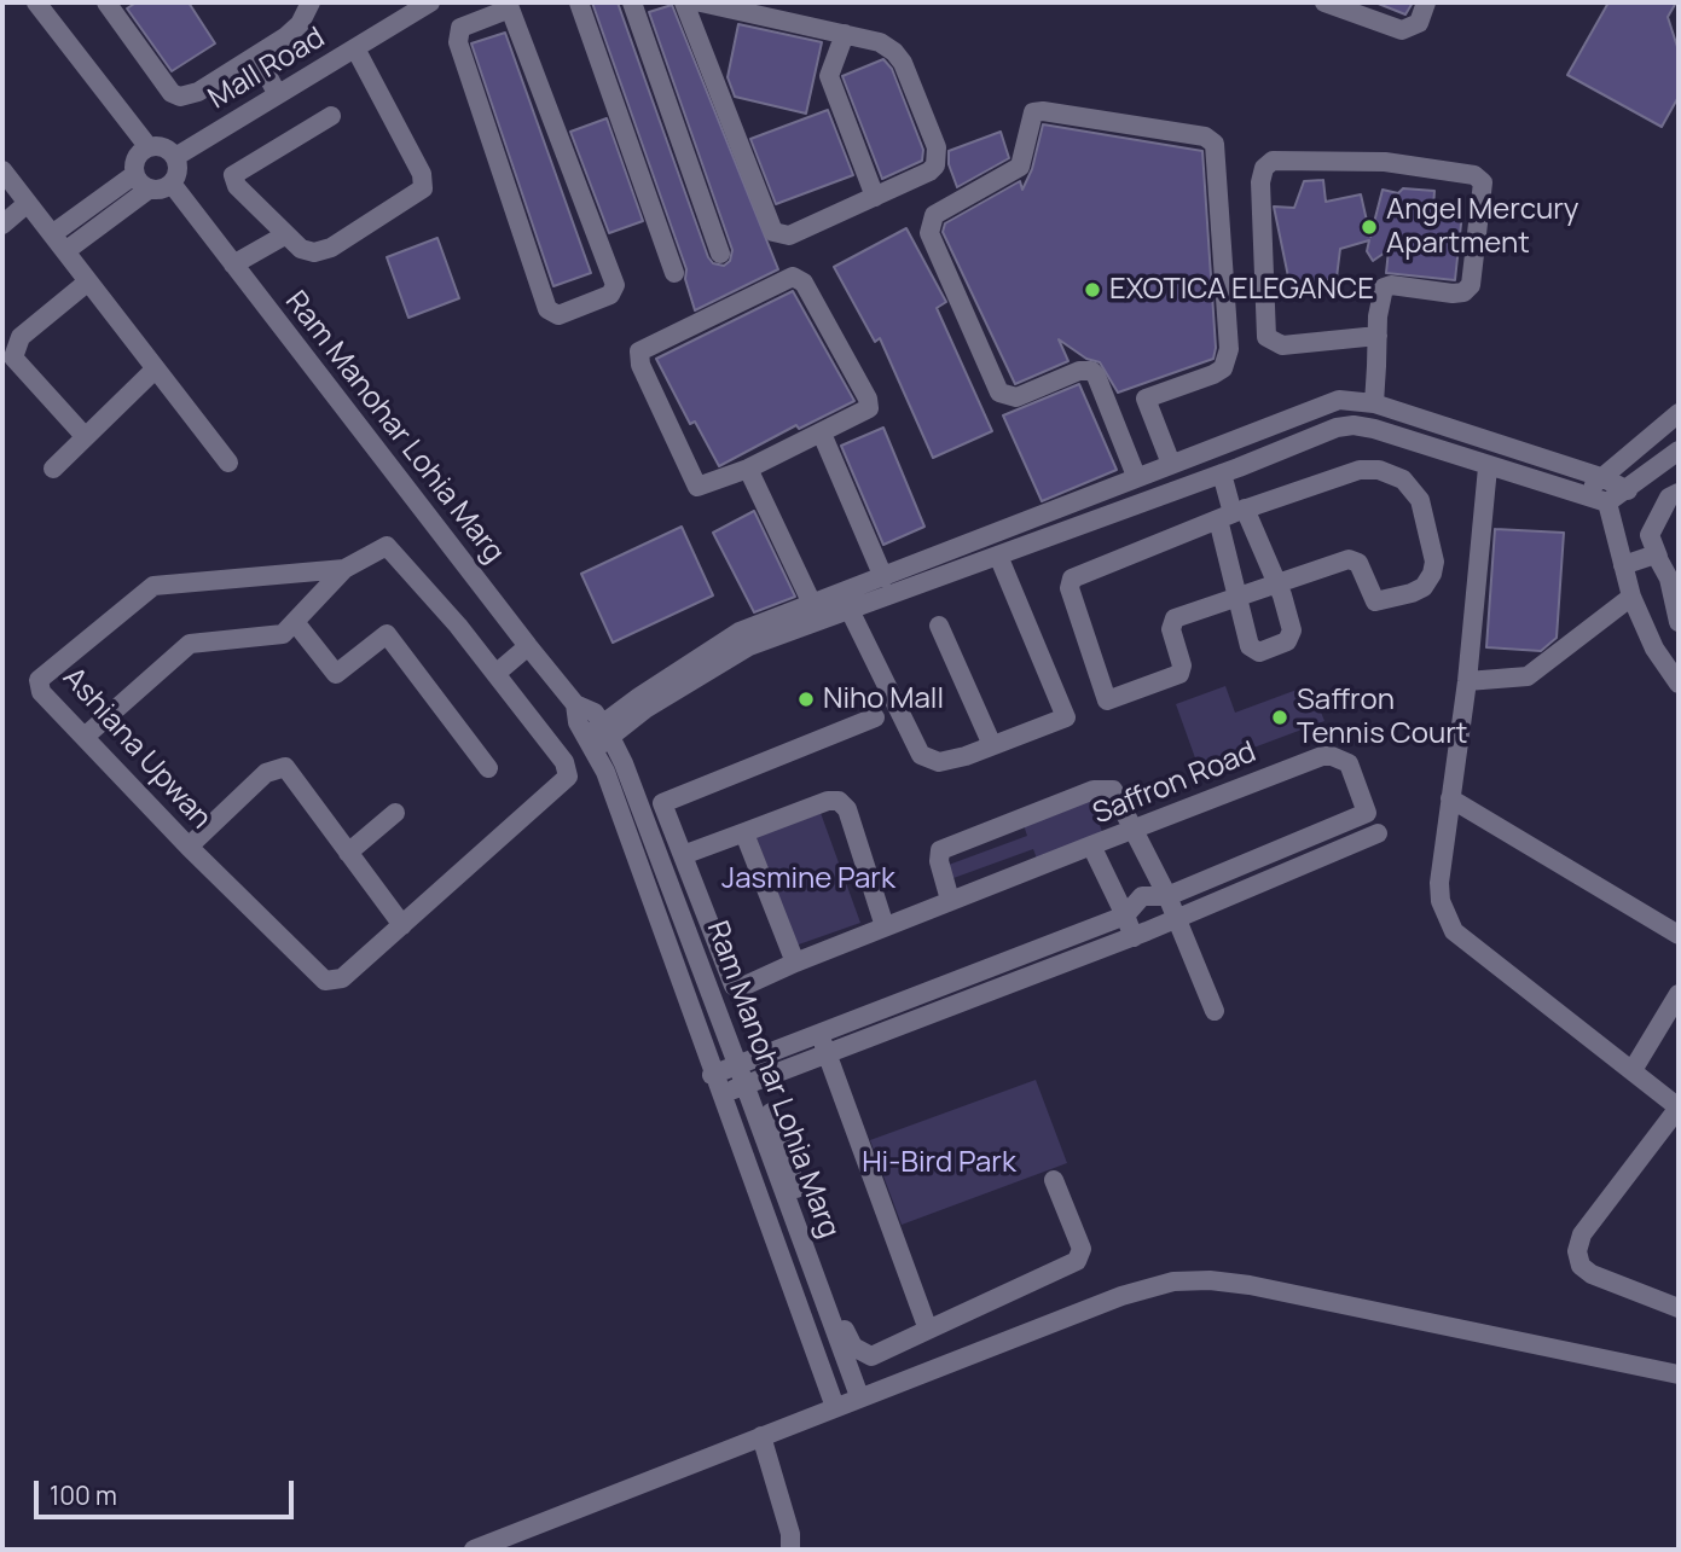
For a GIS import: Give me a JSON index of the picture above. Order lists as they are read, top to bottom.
{
  "streets": {
    "street": [
      "Mall Road",
      "Ram Manohar Lohia Marg",
      "Ashiana Upwan",
      "Saffron Road"
    ]
  },
  "crossings": [
    ["Mall Road", "Ram Manohar Lohia Marg"]
  ],
  "parks": ["Jasmine Park", "Hi-Bird Park"],
  "places": [
    "Angel Mercury Apartment",
    "EXOTICA ELEGANCE",
    "Niho Mall",
    "Saffron Tennis Court"
  ],
  "scale_bar": "100 m"
}
